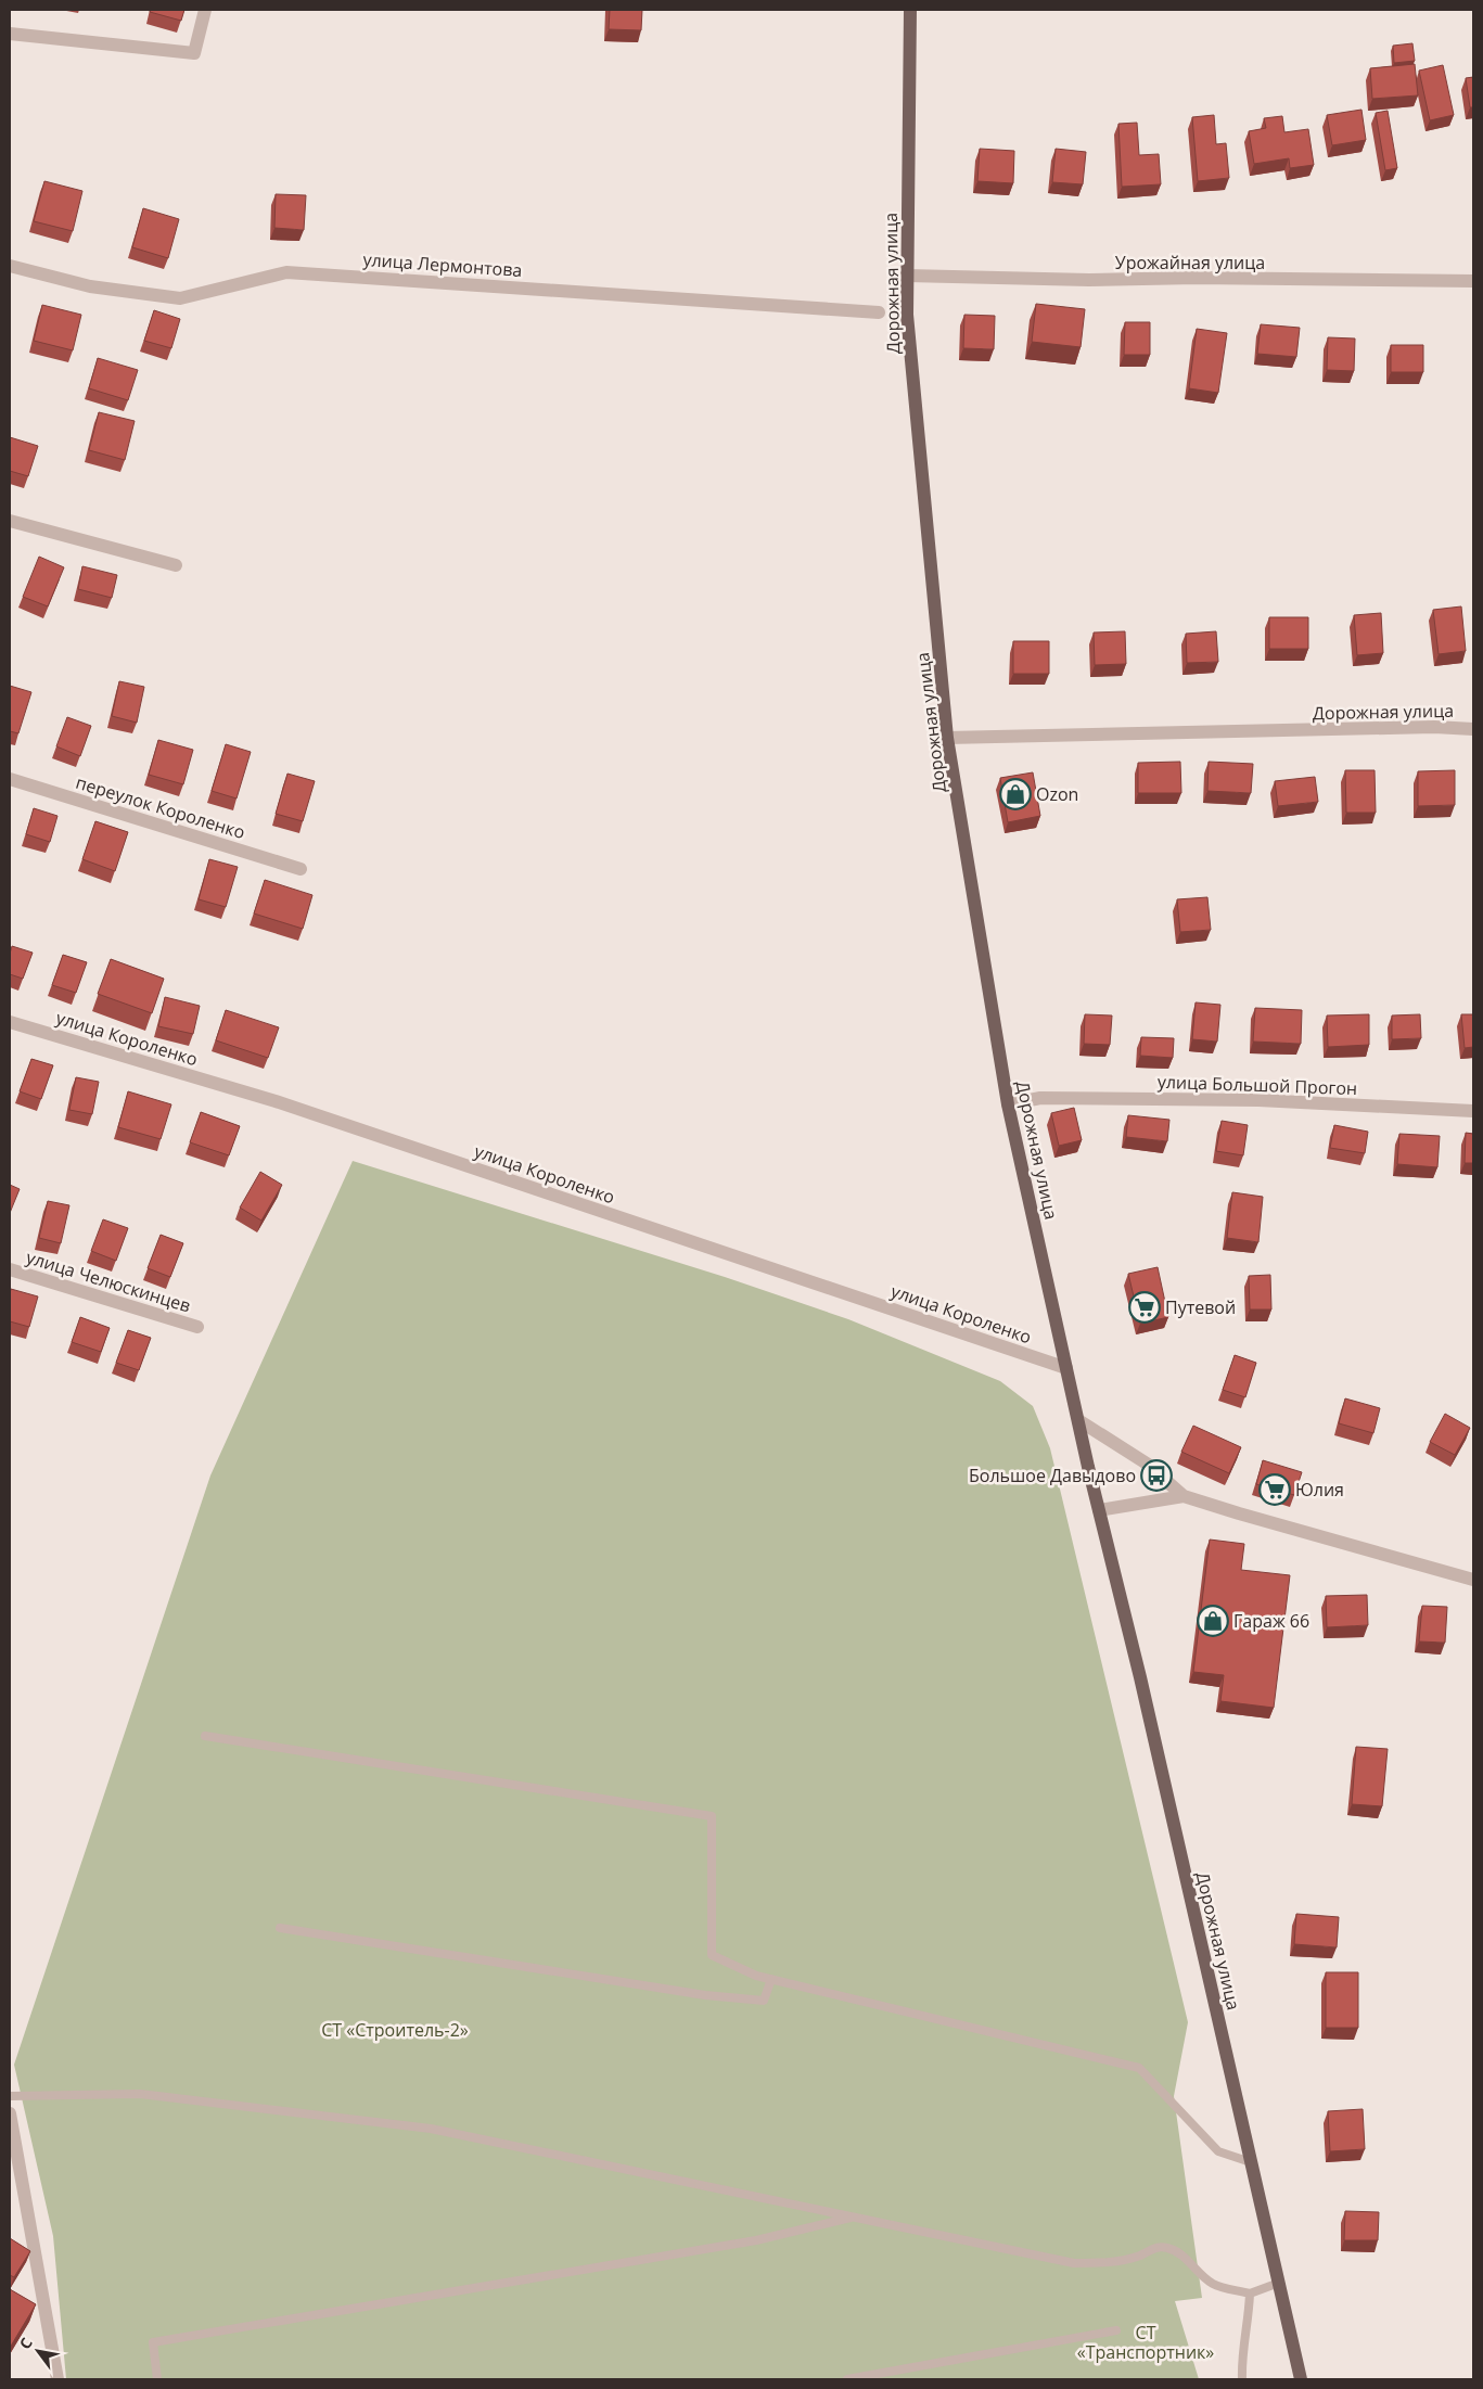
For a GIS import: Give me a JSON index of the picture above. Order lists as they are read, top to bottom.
{
  "streets": {
    "main road": ["Дорожная улица"],
    "street": [
      "Урожайная улица",
      "улица Лермонтова",
      "переулок Короленко",
      "улица Короленко",
      "улица Большой Прогон",
      "улица Челюскинцев"
    ]
  },
  "crossings": [
    ["Урожайная улица", "Дорожная улица"],
    ["Дорожная улица", "улица Короленко"],
    ["Дорожная улица", "улица Большой Прогон"]
  ],
  "parks": ["СТ «Строитель-2»", "СТ «Транспортник»"],
  "places": {
    "shop": ["Ozon", "Гараж 66"],
    "supermarket": ["Путевой", "Юлия"],
    "bus stop": ["Большое Давыдово"]
  },
  "north": "top left"
}
